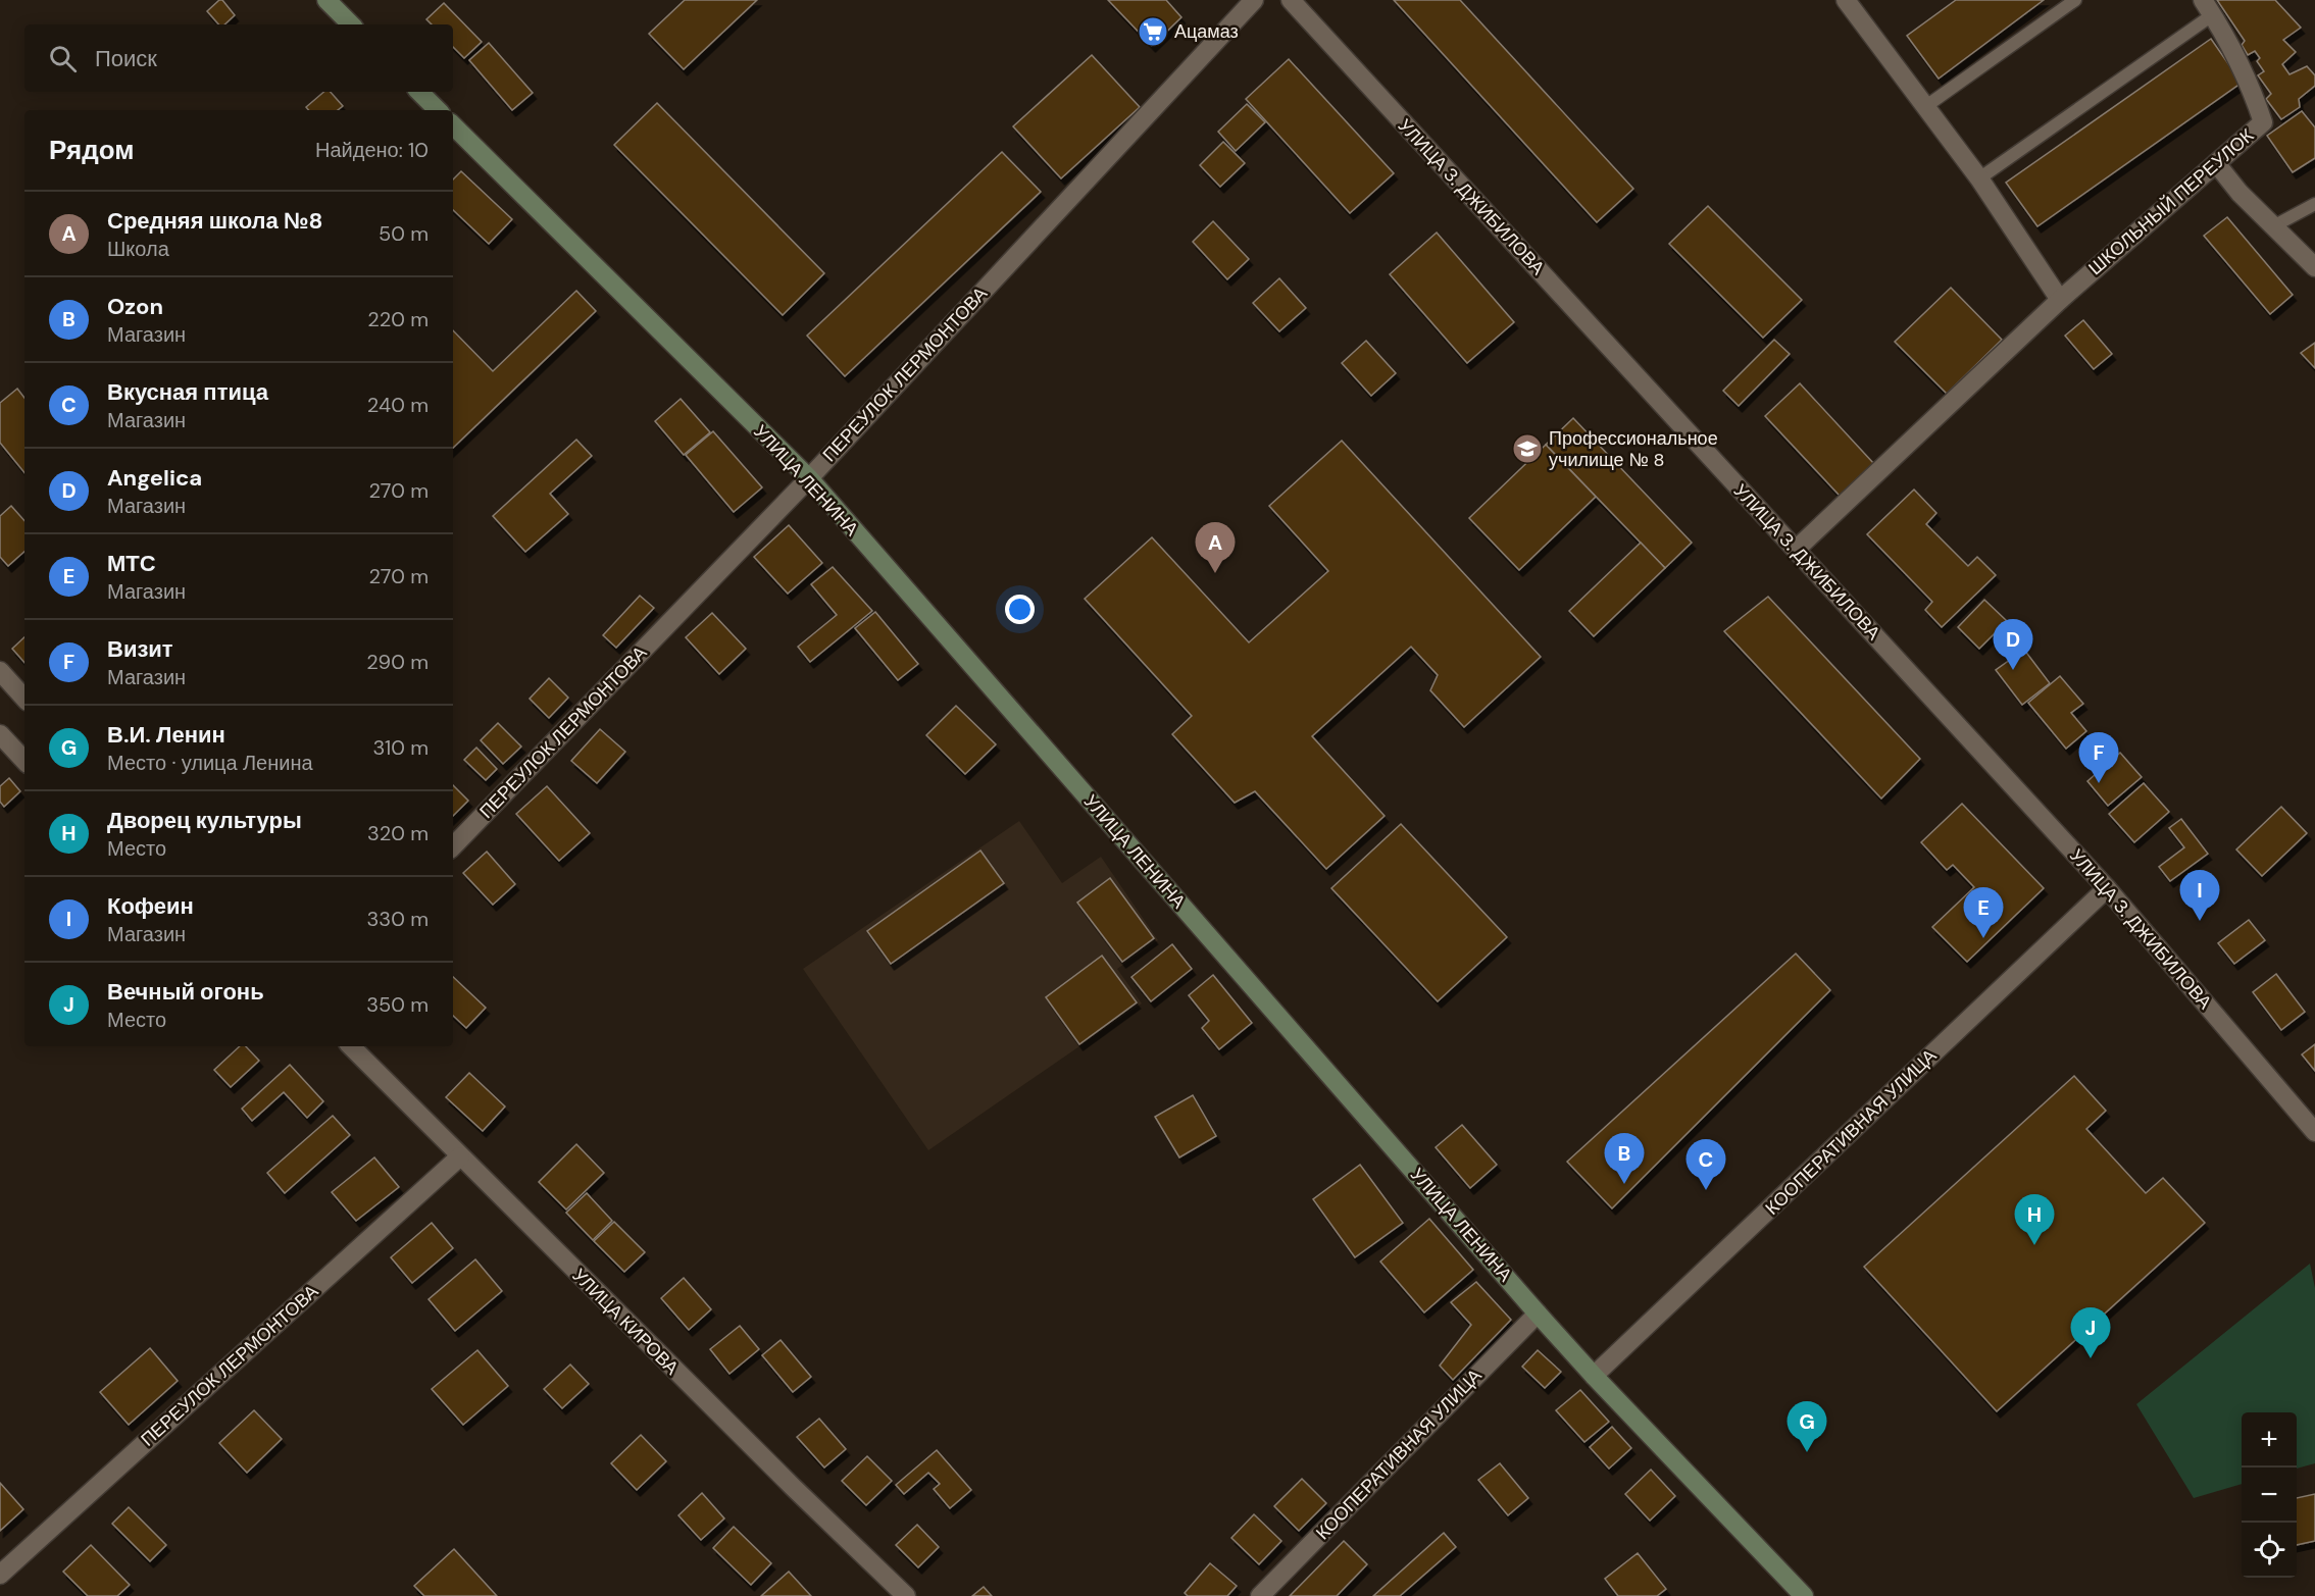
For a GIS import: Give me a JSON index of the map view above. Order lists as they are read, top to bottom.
{
  "streets": {
    "street": [
      "УЛИЦА З. ДЖИБИЛОВА",
      "ШКОЛЬНЫЙ ПЕРЕУЛОК",
      "ПЕРЕУЛОК ЛЕРМОНТОВА",
      "УЛИЦА ЛЕНИНА",
      "КООПЕРАТИВНАЯ УЛИЦА",
      "УЛИЦА КИРОВА"
    ]
  },
  "crossings": [
    ["УЛИЦА З. ДЖИБИЛОВА", "ШКОЛЬНЫЙ ПЕРЕУЛОК"],
    ["УЛИЦА З. ДЖИБИЛОВА", "КООПЕРАТИВНАЯ УЛИЦА"],
    ["ПЕРЕУЛОК ЛЕРМОНТОВА", "УЛИЦА ЛЕНИНА"],
    ["ПЕРЕУЛОК ЛЕРМОНТОВА", "УЛИЦА КИРОВА"],
    ["УЛИЦА ЛЕНИНА", "КООПЕРАТИВНАЯ УЛИЦА"]
  ],
  "places": {
    "supermarket": ["Ацамаз"],
    "school or university": ["Профессиональное училище № 8"]
  },
  "page": {
    "search": "Поиск",
    "heading": ["Рядом", "Найдено: 10"],
    "list": [
      {
        "mark": "A",
        "name": "Средняя школа №8",
        "note": "Школа",
        "value": "50 m"
      },
      {
        "mark": "B",
        "name": "Ozon",
        "note": "Магазин",
        "value": "220 m"
      },
      {
        "mark": "C",
        "name": "Вкусная птица",
        "note": "Магазин",
        "value": "240 m"
      },
      {
        "mark": "D",
        "name": "Angelica",
        "note": "Магазин",
        "value": "270 m"
      },
      {
        "mark": "E",
        "name": "МТС",
        "note": "Магазин",
        "value": "270 m"
      },
      {
        "mark": "F",
        "name": "Визит",
        "note": "Магазин",
        "value": "290 m"
      },
      {
        "mark": "G",
        "name": "В.И. Ленин",
        "note": "Место · улица Ленина",
        "value": "310 m"
      },
      {
        "mark": "H",
        "name": "Дворец культуры",
        "note": "Место",
        "value": "320 m"
      },
      {
        "mark": "I",
        "name": "Кофеин",
        "note": "Магазин",
        "value": "330 m"
      },
      {
        "mark": "J",
        "name": "Вечный огонь",
        "note": "Место",
        "value": "350 m"
      }
    ],
    "pins": [
      "A",
      "D",
      "F",
      "I",
      "E",
      "B",
      "C",
      "H",
      "J",
      "G"
    ],
    "map_buttons": ["+", "−"]
  }
}
